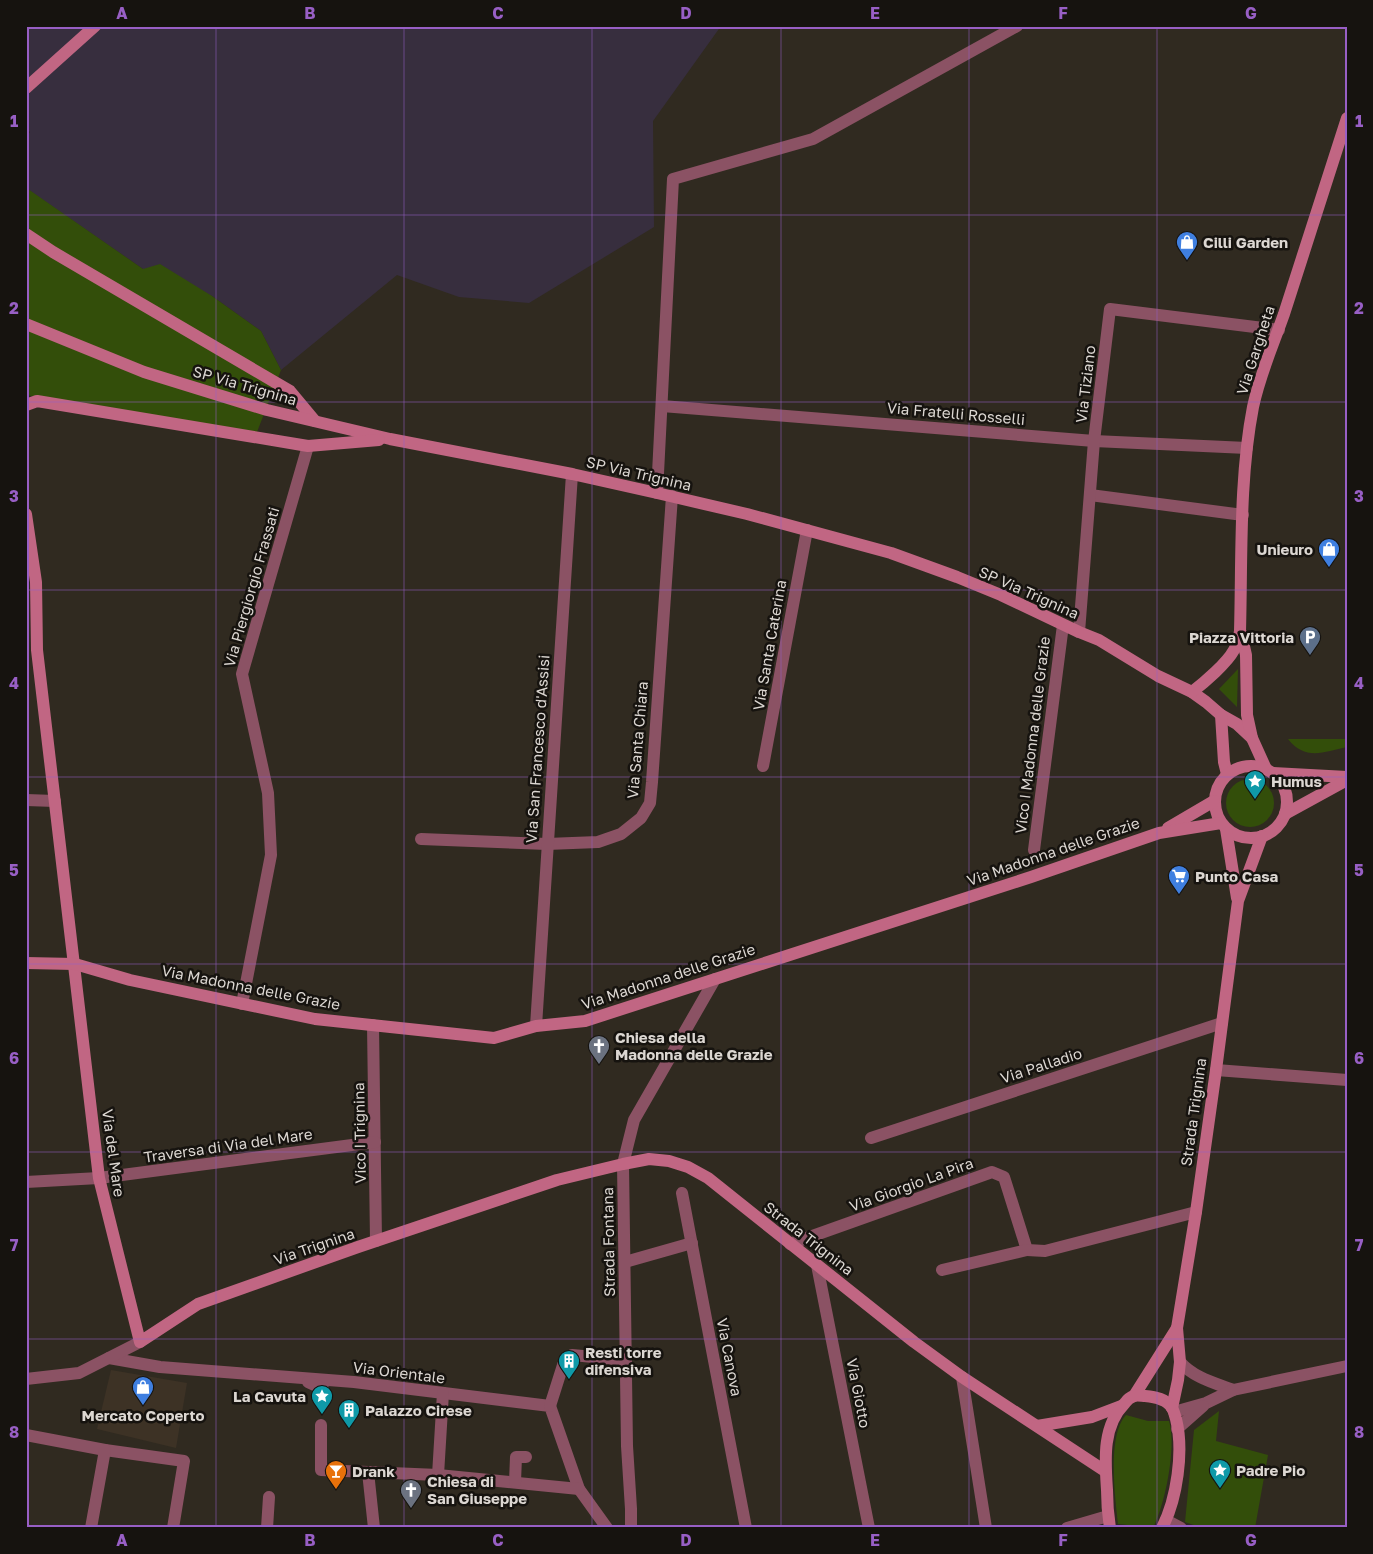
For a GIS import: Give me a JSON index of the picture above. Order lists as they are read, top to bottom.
{
  "streets": {
    "street": [
      "Via Gargheta",
      "Via Tiziano",
      "SP Via Trignina",
      "Via Fratelli Rosselli",
      "Via Piergiorgio Frassati",
      "Via Santa Caterina",
      "Vico I Madonna delle Grazie",
      "Via Santa Chiara",
      "Via San Francesco d'Assisi",
      "Via Madonna delle Grazie",
      "Via Palladio",
      "Strada Trignina",
      "Vico I Trignina",
      "Traversa di Via del Mare",
      "Via del Mare",
      "Via Giorgio La Pira",
      "Strada Fontana",
      "Via Trignina",
      "Via Canova",
      "Via Orientale",
      "Via Giotto"
    ]
  },
  "crossings": [
    ["Via Gargheta", "Via Tiziano"],
    ["Via Gargheta", "Via Fratelli Rosselli"],
    ["Via Tiziano", "SP Via Trignina"],
    ["Via Tiziano", "Via Fratelli Rosselli"],
    ["SP Via Trignina", "Via Santa Caterina"],
    ["SP Via Trignina", "Vico I Madonna delle Grazie"],
    ["SP Via Trignina", "Via Santa Chiara"],
    ["SP Via Trignina", "Via San Francesco d'Assisi"],
    ["Via Piergiorgio Frassati", "Via Madonna delle Grazie"],
    ["Via Santa Chiara", "Via San Francesco d'Assisi"],
    ["Via San Francesco d'Assisi", "Via Madonna delle Grazie"],
    ["Via Madonna delle Grazie", "Strada Trignina"],
    ["Via Madonna delle Grazie", "Vico I Trignina"],
    ["Via Madonna delle Grazie", "Via del Mare"],
    ["Via Madonna delle Grazie", "Strada Fontana"],
    ["Via Palladio", "Strada Trignina"],
    ["Strada Trignina", "Via Giorgio La Pira"],
    ["Strada Trignina", "Strada Fontana"],
    ["Strada Trignina", "Via Trignina"],
    ["Strada Trignina", "Via Giotto"],
    ["Vico I Trignina", "Traversa di Via del Mare"],
    ["Vico I Trignina", "Via Trignina"],
    ["Traversa di Via del Mare", "Via del Mare"],
    ["Via del Mare", "Via Trignina"],
    ["Strada Fontana", "Via Trignina"],
    ["Via Trignina", "Via Orientale"]
  ],
  "places": {
    "shop": ["Cilli Garden", "Unieuro", "Mercato Coperto"],
    "parking": ["Piazza Vittoria"],
    "place": ["Humus", "La Cavuta", "Padre Pio"],
    "supermarket": ["Punto Casa"],
    "church": ["Chiesa della Madonna delle Grazie", "Chiesa di San Giuseppe"],
    "building": ["Resti torre difensiva", "Palazzo Cirese"],
    "bar": ["Drank"]
  },
  "grid": {
    "columns": [
      "A",
      "B",
      "C",
      "D",
      "E",
      "F",
      "G"
    ],
    "rows": [
      "1",
      "2",
      "3",
      "4",
      "5",
      "6",
      "7",
      "8"
    ]
  }
}
